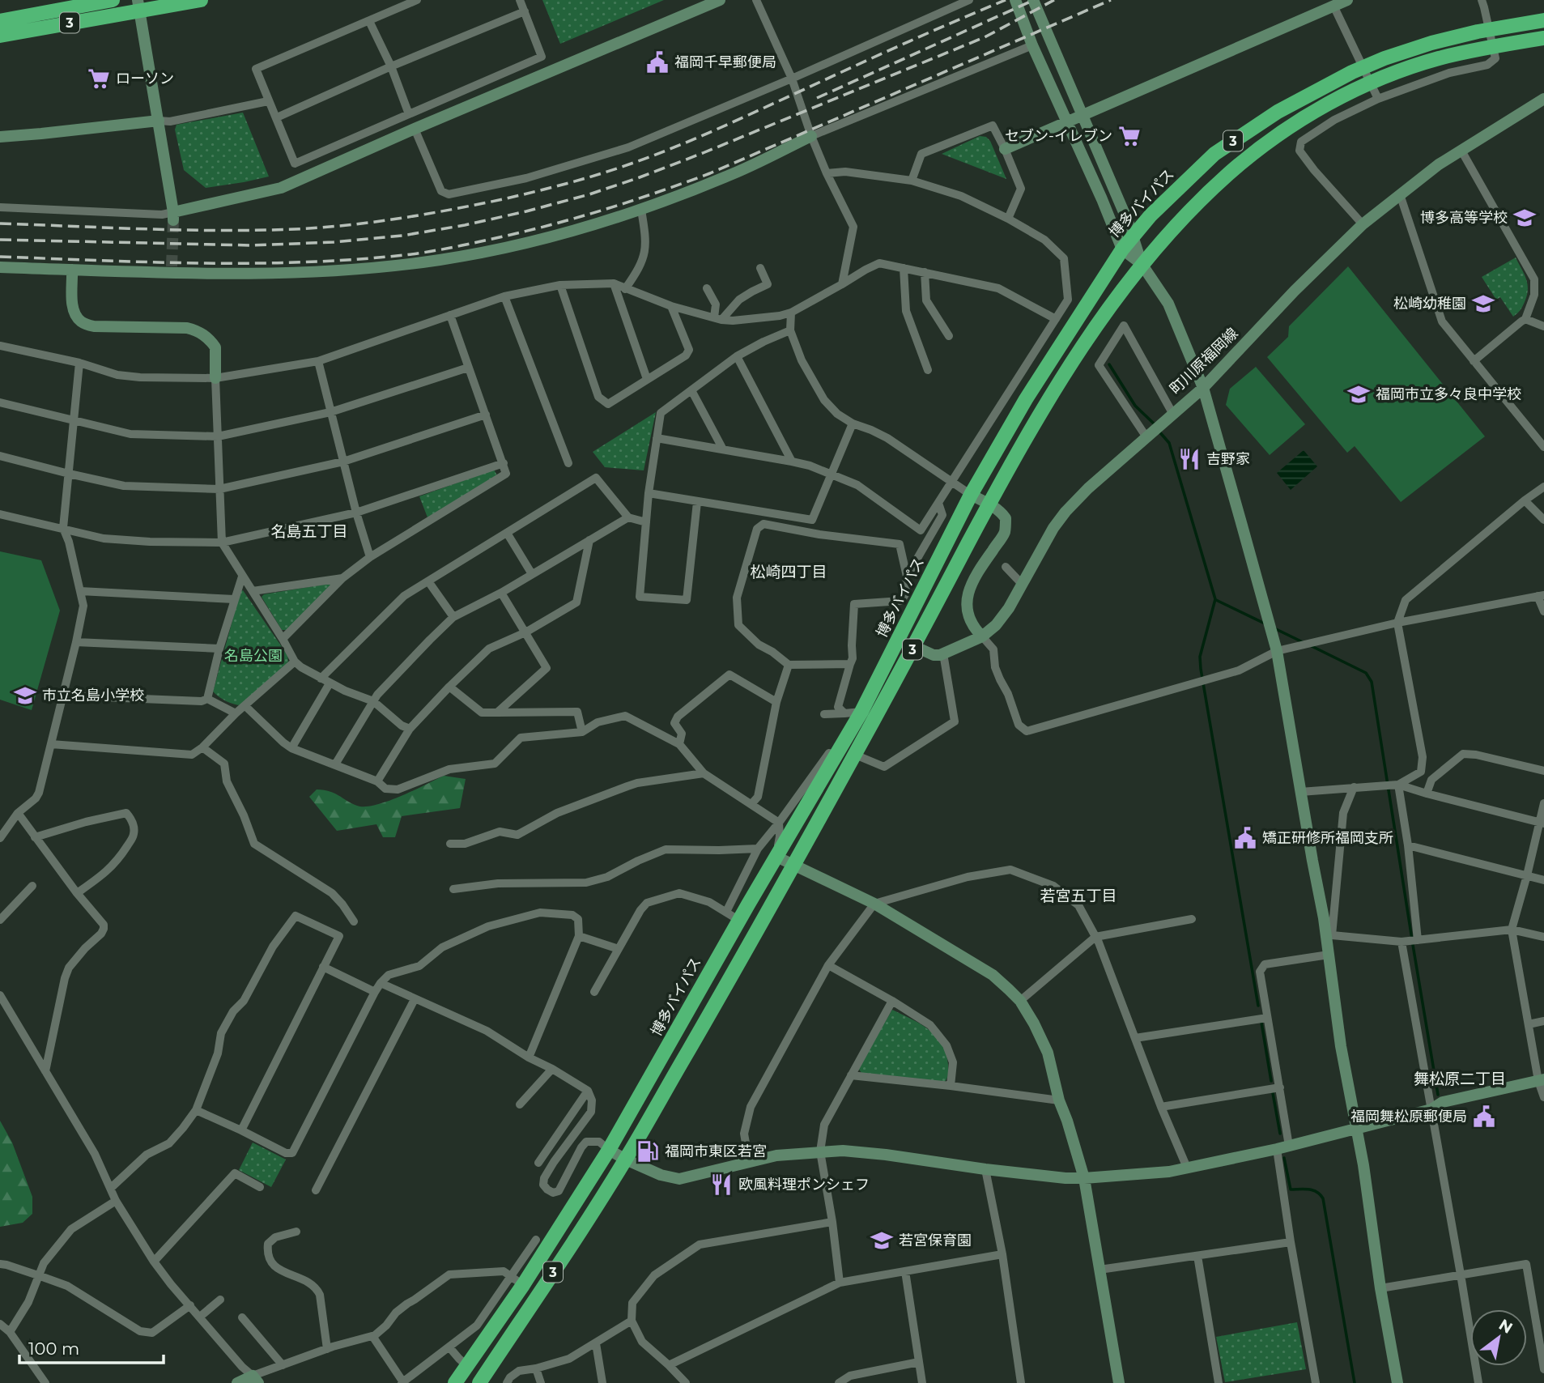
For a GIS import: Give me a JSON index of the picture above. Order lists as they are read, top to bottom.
{
  "streets": {
    "highway": ["3", "博多バイパス"],
    "street": ["町川原福岡線"]
  },
  "districts": [
    "名島五丁目",
    "松崎四丁目",
    "若宮五丁目",
    "舞松原二丁目"
  ],
  "parks": ["名島公園"],
  "places": {
    "public building": ["福岡千早郵便局", "矯正研修所福岡支所", "福岡舞松原郵便局"],
    "supermarket": ["ローソン", "セブン-イレブン"],
    "school or university": [
      "博多高等学校",
      "松崎幼稚園",
      "福岡市立多々良中学校",
      "市立名島小学校",
      "若宮保育園"
    ],
    "restaurant": ["吉野家", "欧風料理ポンシェフ"],
    "fuel station": ["福岡市東区若宮"]
  },
  "scale_bar": "100 m",
  "north": "top right"
}
